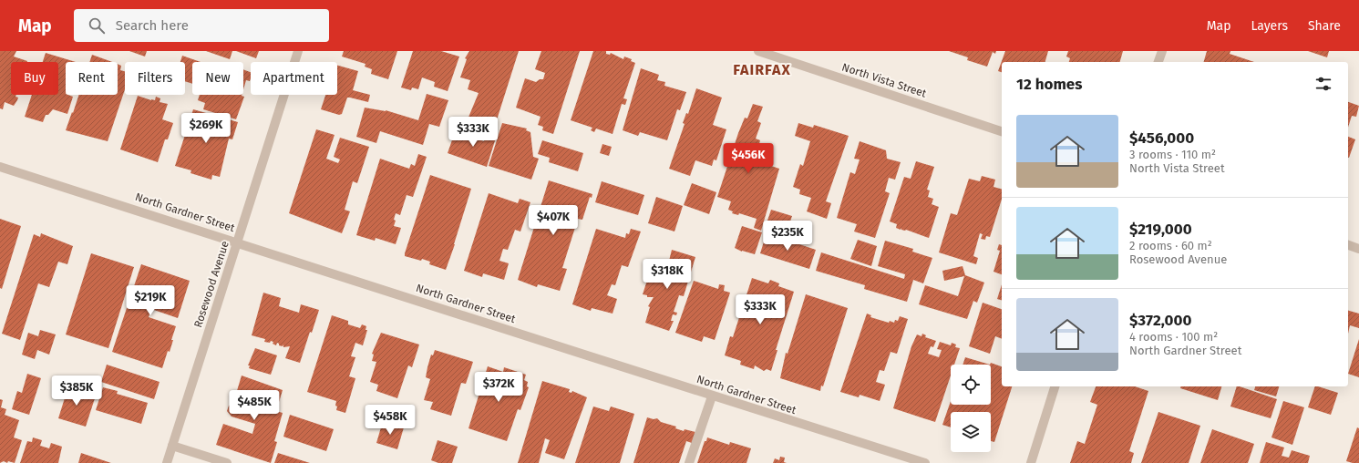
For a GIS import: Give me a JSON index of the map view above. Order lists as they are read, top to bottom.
{
  "streets": {
    "street": ["North Vista Street", "North Gardner Street", "Rosewood Avenue"]
  },
  "crossings": [
    ["North Gardner Street", "Rosewood Avenue"]
  ],
  "districts": ["FAIRFAX"],
  "page": {
    "header": "Map",
    "search": "Search here",
    "nav": ["Map", "Layers", "Share"],
    "chip": [
      "Buy",
      "Rent",
      "Filters",
      "New",
      "Apartment"
    ],
    "heading": "12 homes",
    "list": [
      {
        "name": "$456,000",
        "note": "3 rooms · 110 m² · North Vista Street"
      },
      {
        "name": "$219,000",
        "note": "2 rooms · 60 m² · Rosewood Avenue"
      },
      {
        "name": "$372,000",
        "note": "4 rooms · 100 m² · North Gardner Street"
      }
    ],
    "price": [
      "$269K",
      "$333K",
      "$456K",
      "$407K",
      "$235K",
      "$318K",
      "$219K",
      "$333K",
      "$372K",
      "$385K",
      "$485K",
      "$458K"
    ]
  }
}
